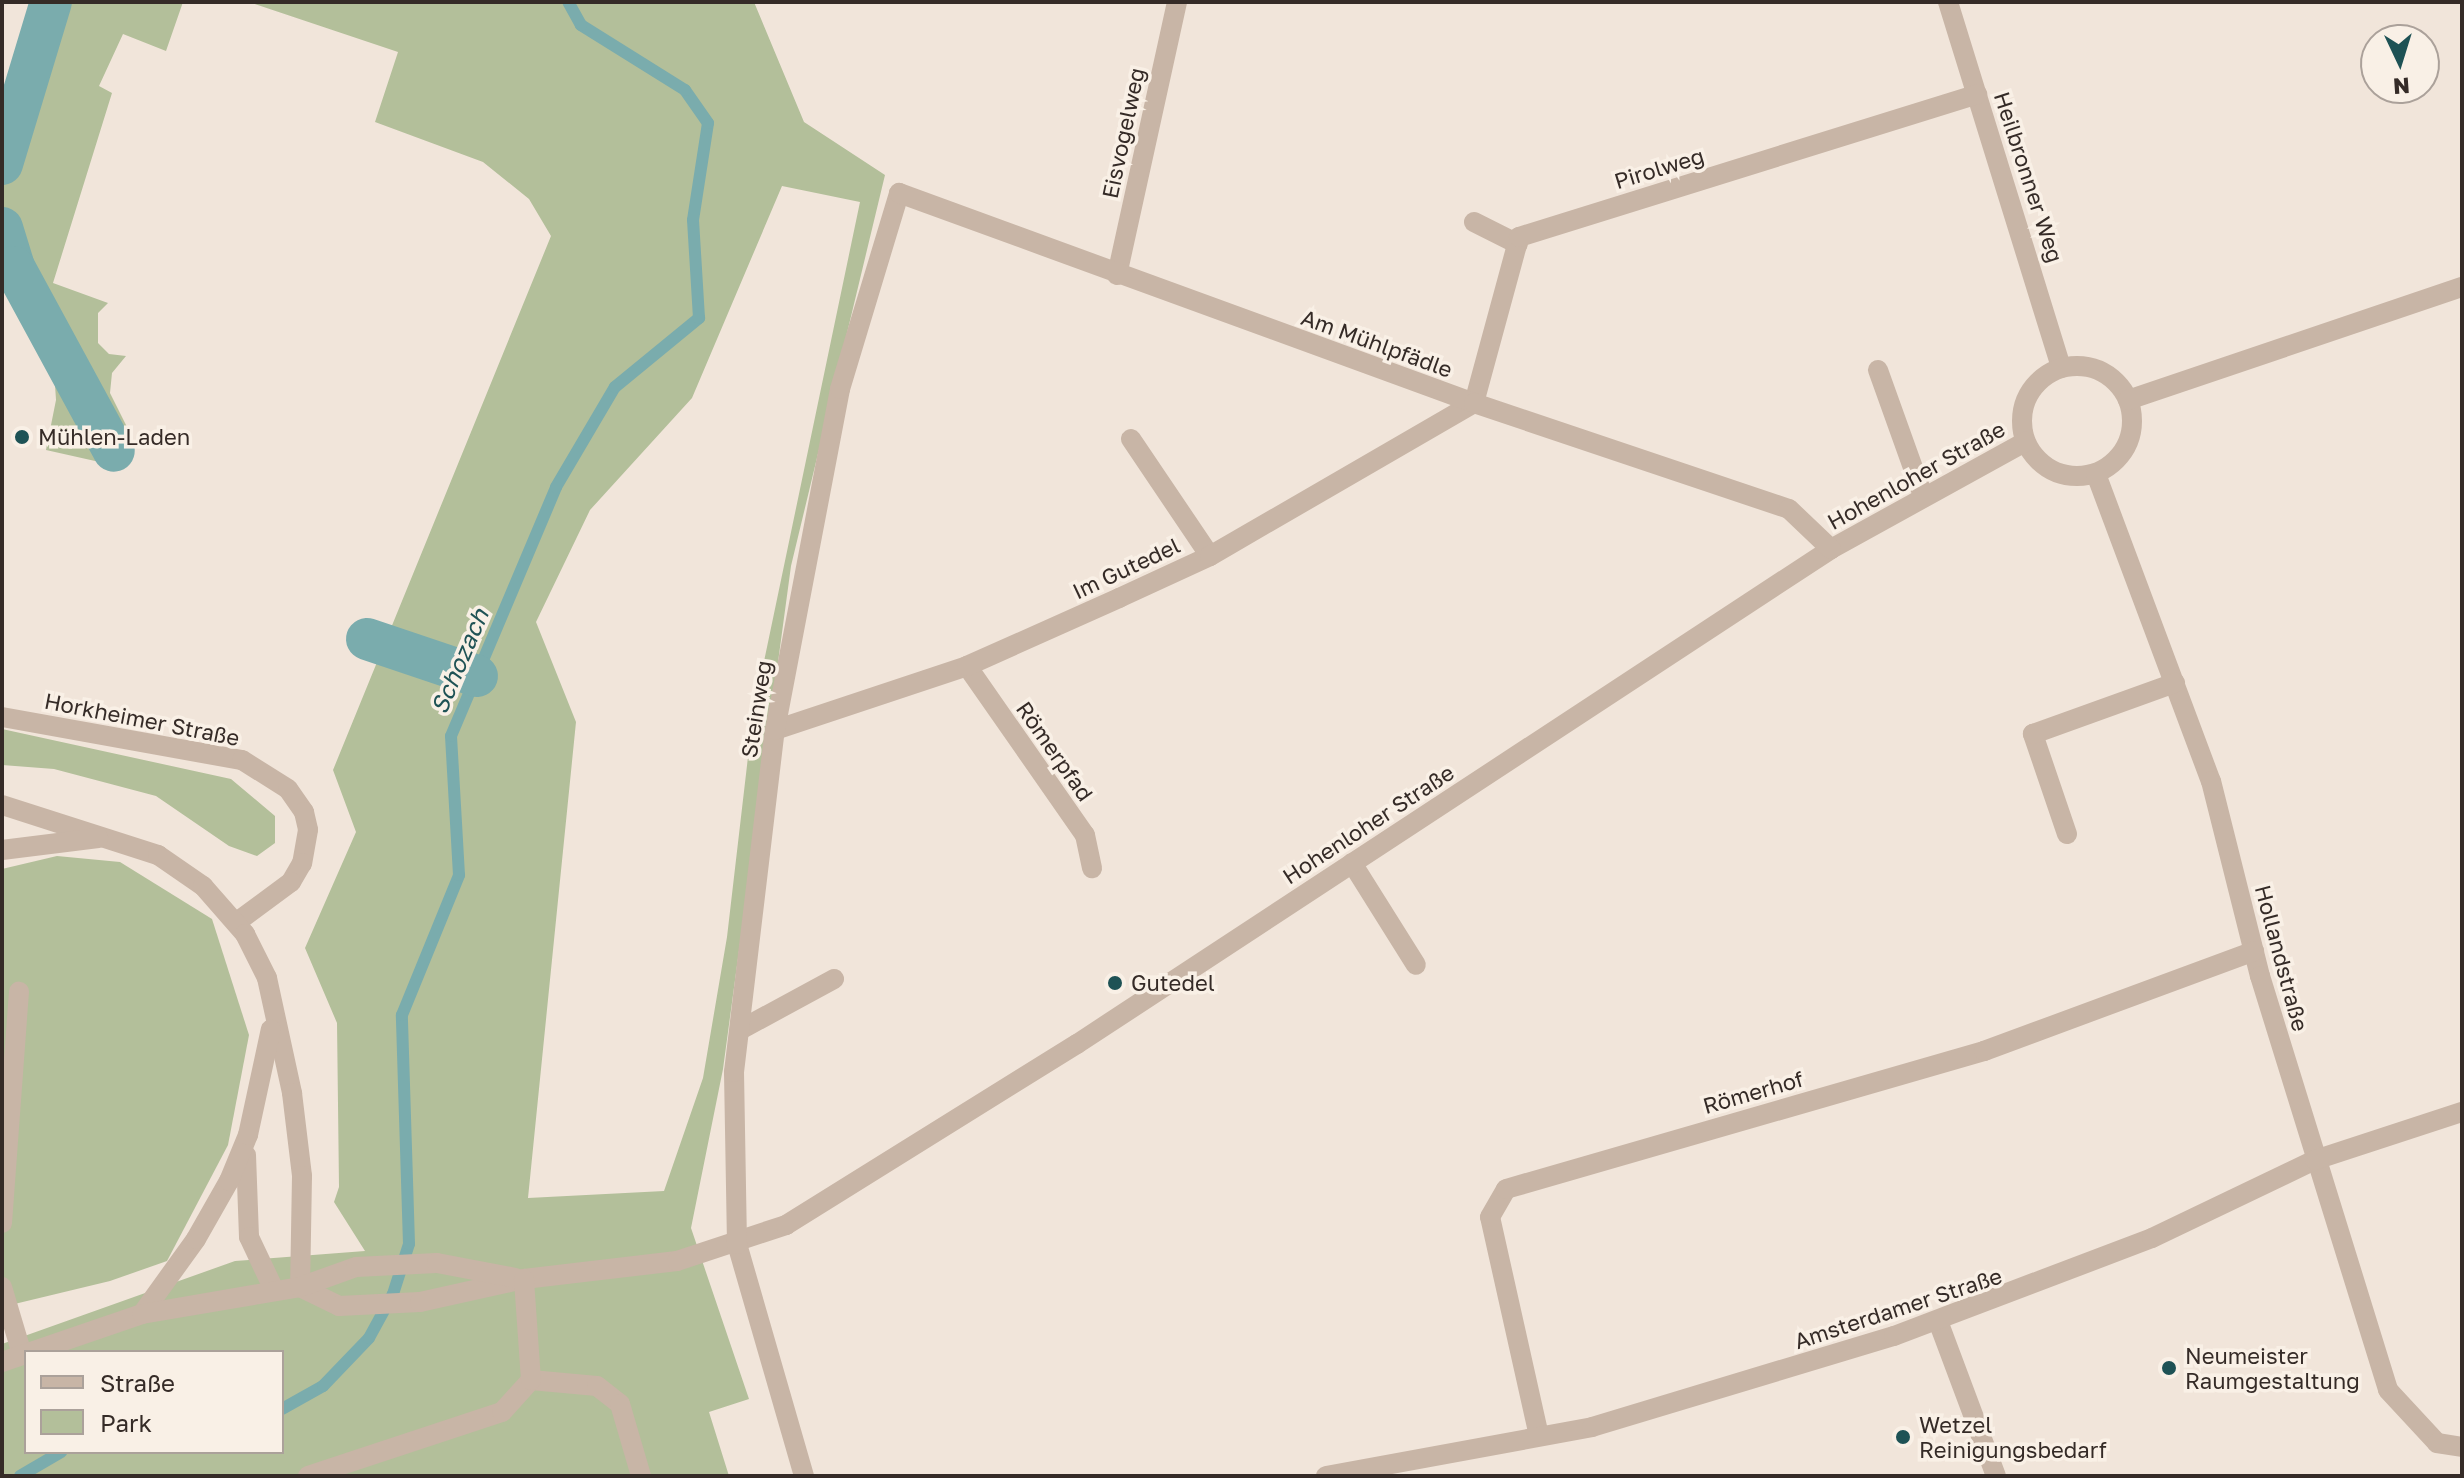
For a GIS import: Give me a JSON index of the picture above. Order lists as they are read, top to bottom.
{
  "streets": {
    "street": [
      "Eisvogelweg",
      "Pirolweg",
      "Heilbronner Weg",
      "Am Mühlpfädle",
      "Hohenloher Straße",
      "Im Gutedel",
      "Steinweg",
      "Horkheimer Straße",
      "Römerpfad",
      "Hollandstraße",
      "Römerhof",
      "Amsterdamer Straße"
    ]
  },
  "crossings": [
    ["Eisvogelweg", "Am Mühlpfädle"],
    ["Pirolweg", "Heilbronner Weg"],
    ["Heilbronner Weg", "Hohenloher Straße"],
    ["Heilbronner Weg", "Hollandstraße"],
    ["Am Mühlpfädle", "Hohenloher Straße"],
    ["Am Mühlpfädle", "Im Gutedel"],
    ["Am Mühlpfädle", "Steinweg"],
    ["Hohenloher Straße", "Steinweg"],
    ["Hohenloher Straße", "Hollandstraße"],
    ["Im Gutedel", "Steinweg"],
    ["Im Gutedel", "Römerpfad"],
    ["Hollandstraße", "Römerhof"],
    ["Hollandstraße", "Amsterdamer Straße"],
    ["Römerhof", "Amsterdamer Straße"]
  ],
  "water": ["Schozach"],
  "places": [
    "Mühlen-Laden",
    "Gutedel",
    "Neumeister Raumgestaltung",
    "Wetzel Reinigungsbedarf"
  ],
  "legend": ["Straße", "Park"],
  "north": "bottom"
}
